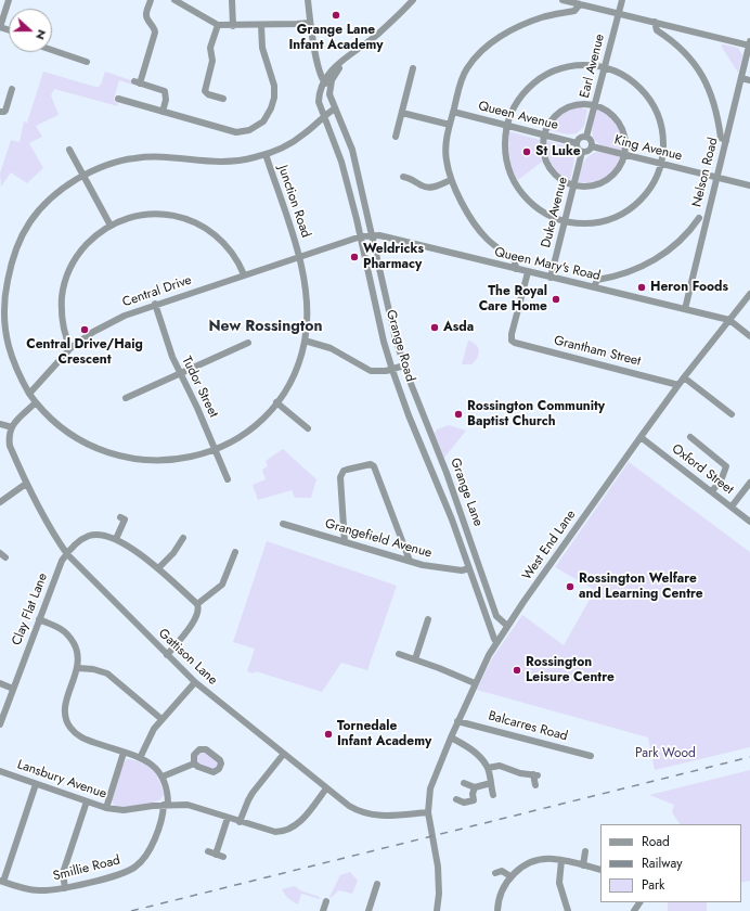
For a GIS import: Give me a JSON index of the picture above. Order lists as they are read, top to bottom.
{
  "streets": {
    "street": [
      "Earl Avenue",
      "Queen Avenue",
      "King Avenue",
      "Nelson Road",
      "Junction Road",
      "Duke Avenue",
      "Queen Mary's Road",
      "Central Drive",
      "Grange Road",
      "Grantham Street",
      "Tudor Street",
      "Oxford Street",
      "Grange Lane",
      "Grangefield Avenue",
      "West End Lane",
      "Clay Flat Lane",
      "Gattison Lane",
      "Balcarres Road",
      "Lansbury Avenue",
      "Smillie Road"
    ]
  },
  "crossings": [
    ["Earl Avenue", "Queen Avenue"],
    ["Earl Avenue", "King Avenue"],
    ["Earl Avenue", "Duke Avenue"],
    ["Queen Avenue", "King Avenue"],
    ["Queen Avenue", "Duke Avenue"],
    ["King Avenue", "Nelson Road"],
    ["King Avenue", "Duke Avenue"],
    ["Nelson Road", "Queen Mary's Road"],
    ["Junction Road", "Central Drive"],
    ["Junction Road", "Tudor Street"],
    ["Duke Avenue", "Queen Mary's Road"],
    ["Queen Mary's Road", "Central Drive"],
    ["Queen Mary's Road", "Grange Road"],
    ["Queen Mary's Road", "Grantham Street"],
    ["Queen Mary's Road", "Grange Lane"],
    ["Queen Mary's Road", "West End Lane"],
    ["Central Drive", "Grange Road"],
    ["Central Drive", "Tudor Street"],
    ["Grange Road", "Grange Lane"],
    ["Grange Road", "Grangefield Avenue"],
    ["Grange Road", "West End Lane"],
    ["Grantham Street", "West End Lane"],
    ["Oxford Street", "West End Lane"],
    ["Grange Lane", "West End Lane"],
    ["West End Lane", "Gattison Lane"],
    ["West End Lane", "Balcarres Road"],
    ["Clay Flat Lane", "Gattison Lane"],
    ["Gattison Lane", "Lansbury Avenue"],
    ["Lansbury Avenue", "Smillie Road"]
  ],
  "districts": ["New Rossington"],
  "parks": ["Park Wood"],
  "places": [
    "Grange Lane Infant Academy",
    "St Luke",
    "Weldricks Pharmacy",
    "Heron Foods",
    "The Royal Care Home",
    "Asda",
    "Central Drive/Haig Crescent",
    "Rossington Community Baptist Church",
    "Rossington Welfare and Learning Centre",
    "Rossington Leisure Centre",
    "Tornedale Infant Academy"
  ],
  "legend": ["Road", "Railway", "Park"],
  "north": "right"
}
